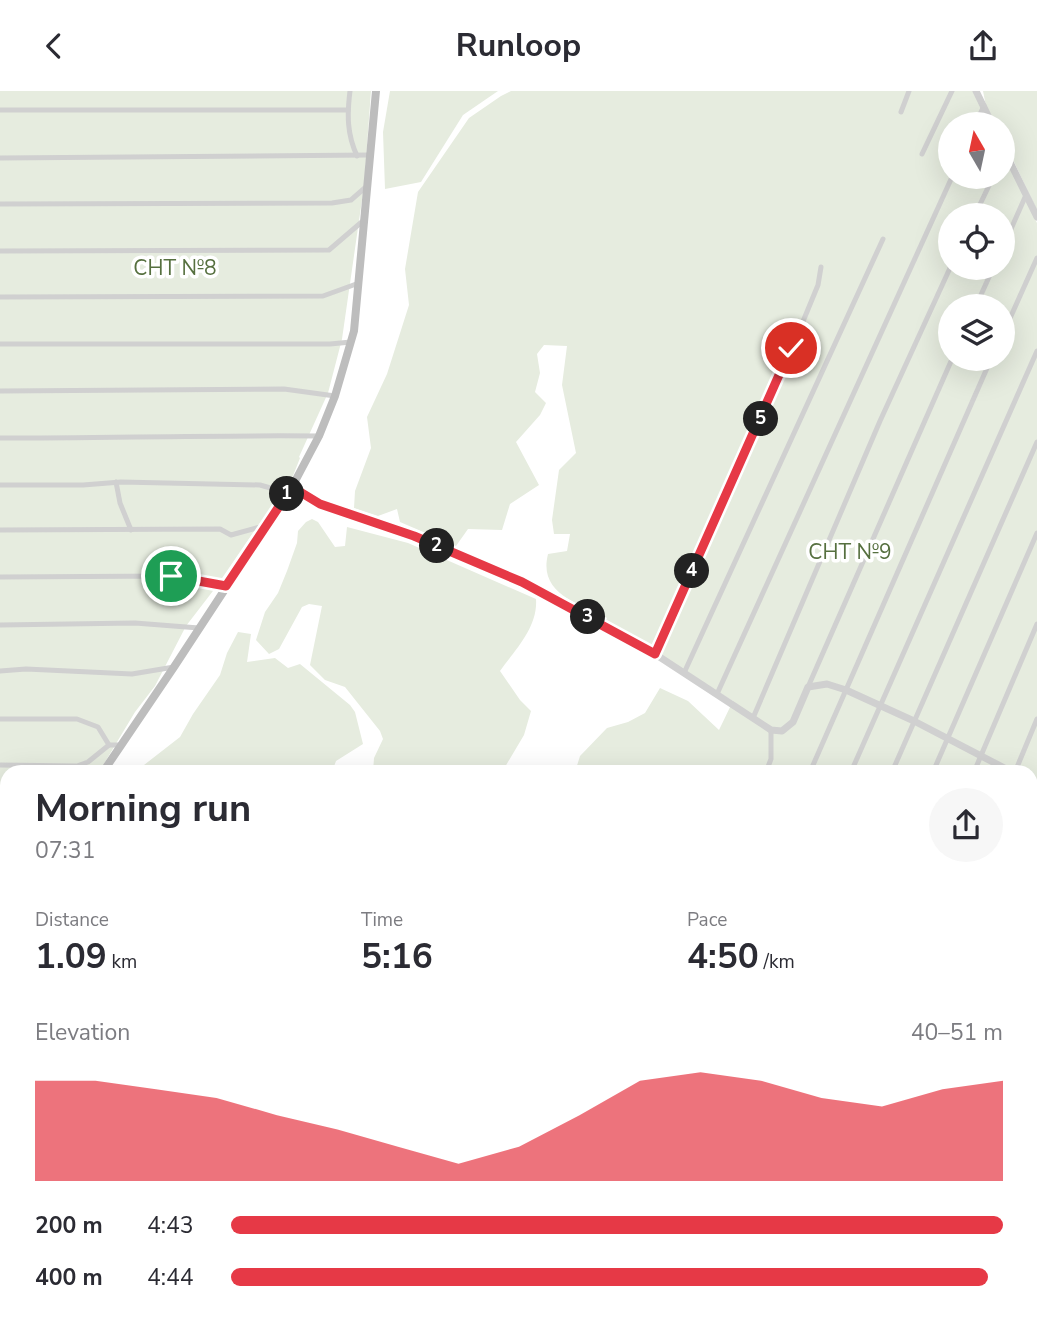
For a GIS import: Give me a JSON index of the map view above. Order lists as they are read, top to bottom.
{
  "parks": ["СНТ №8", "СНТ №9"],
  "north": "top",
  "page": {
    "header": "Runloop",
    "pins": [
      "5",
      "1",
      "2",
      "4",
      "3"
    ],
    "heading": ["Morning run", "07:31"],
    "stats": [
      ["Distance", "1.09 km"],
      ["Time", "5:16"],
      ["Pace", "4:50 /km"]
    ],
    "chart": ["Elevation", "40–51 m"],
    "list": [
      {
        "name": "200 m",
        "note": "4:43"
      },
      {
        "name": "400 m",
        "note": "4:44"
      }
    ]
  }
}
